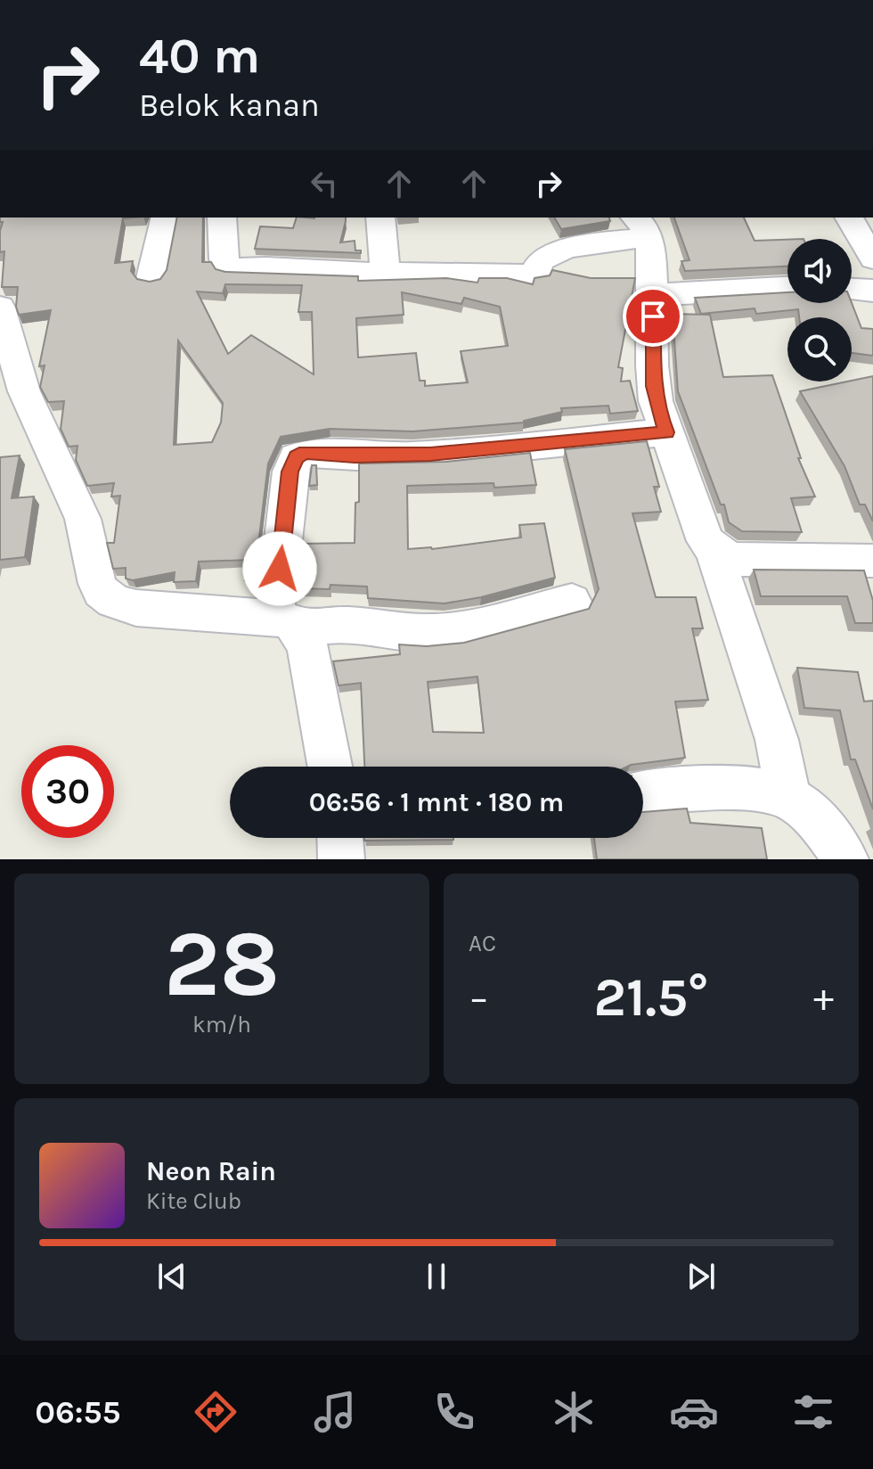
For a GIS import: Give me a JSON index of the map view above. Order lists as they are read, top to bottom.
{
  "page": {
    "turn": ["40 m", "Belok kanan"],
    "limit": "30",
    "trip": "06:56 · 1 mnt · 180 m",
    "tile": [
      ["28", "km/h"],
      "AC"
    ],
    "heat": ["−", "21.5°", "+"],
    "song": ["Neon Rain", "Kite Club"],
    "tabs": "06:55"
  }
}
